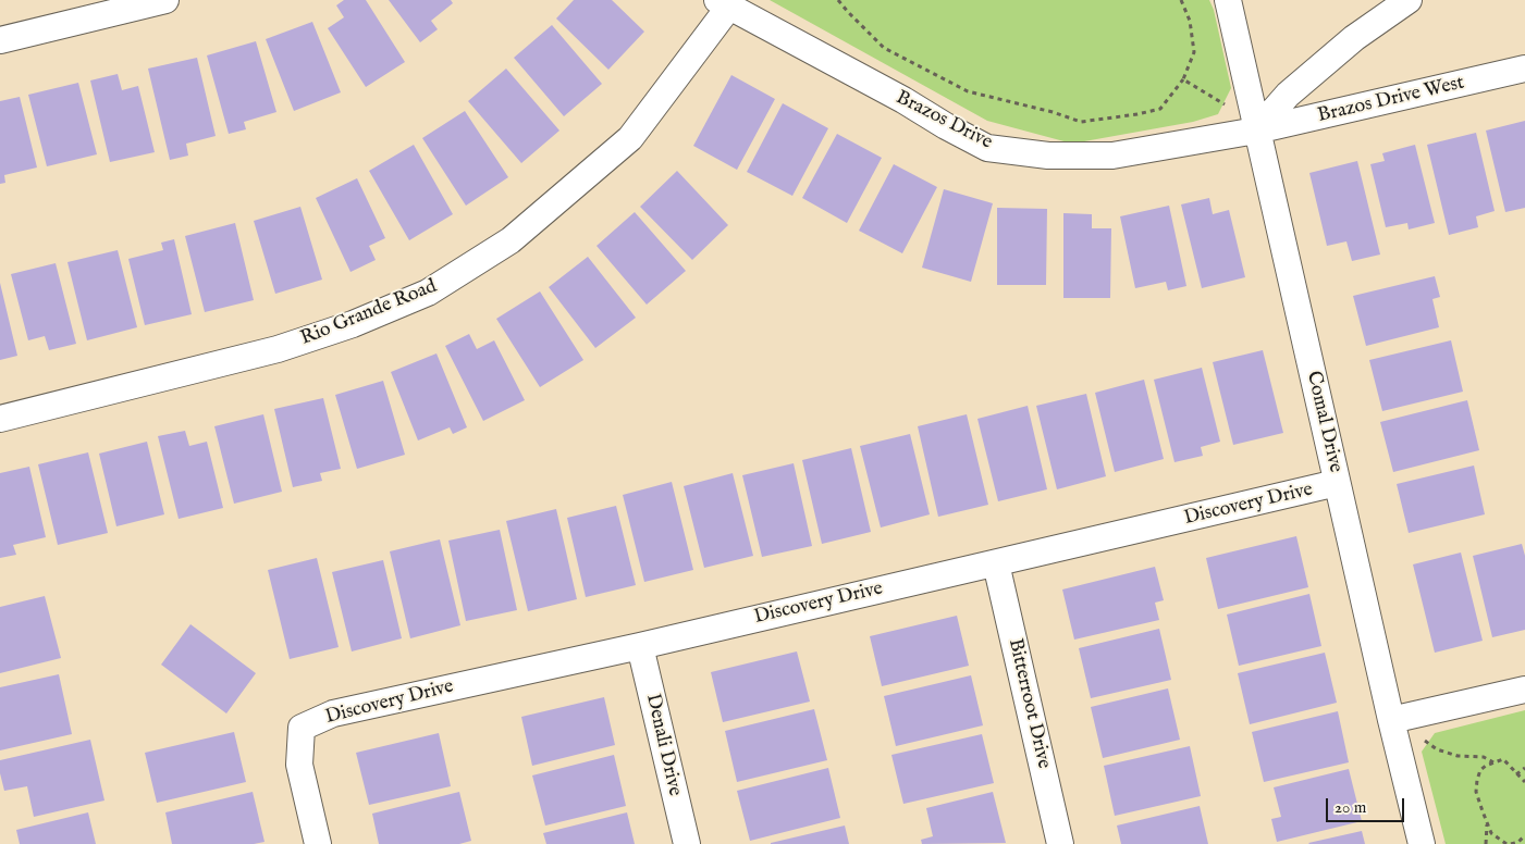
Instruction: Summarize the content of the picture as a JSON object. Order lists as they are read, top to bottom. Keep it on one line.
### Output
{"streets":{"street":["Brazos Drive West","Brazos Drive","Rio Grande Road","Comal Drive","Discovery Drive","Bitterroot Drive","Denali Drive"]},"crossings":[["Brazos Drive West","Brazos Drive"],["Brazos Drive West","Comal Drive"],["Brazos Drive","Rio Grande Road"],["Brazos Drive","Comal Drive"],["Comal Drive","Discovery Drive"],["Discovery Drive","Bitterroot Drive"],["Discovery Drive","Denali Drive"]],"scale_bar":"20 m"}
